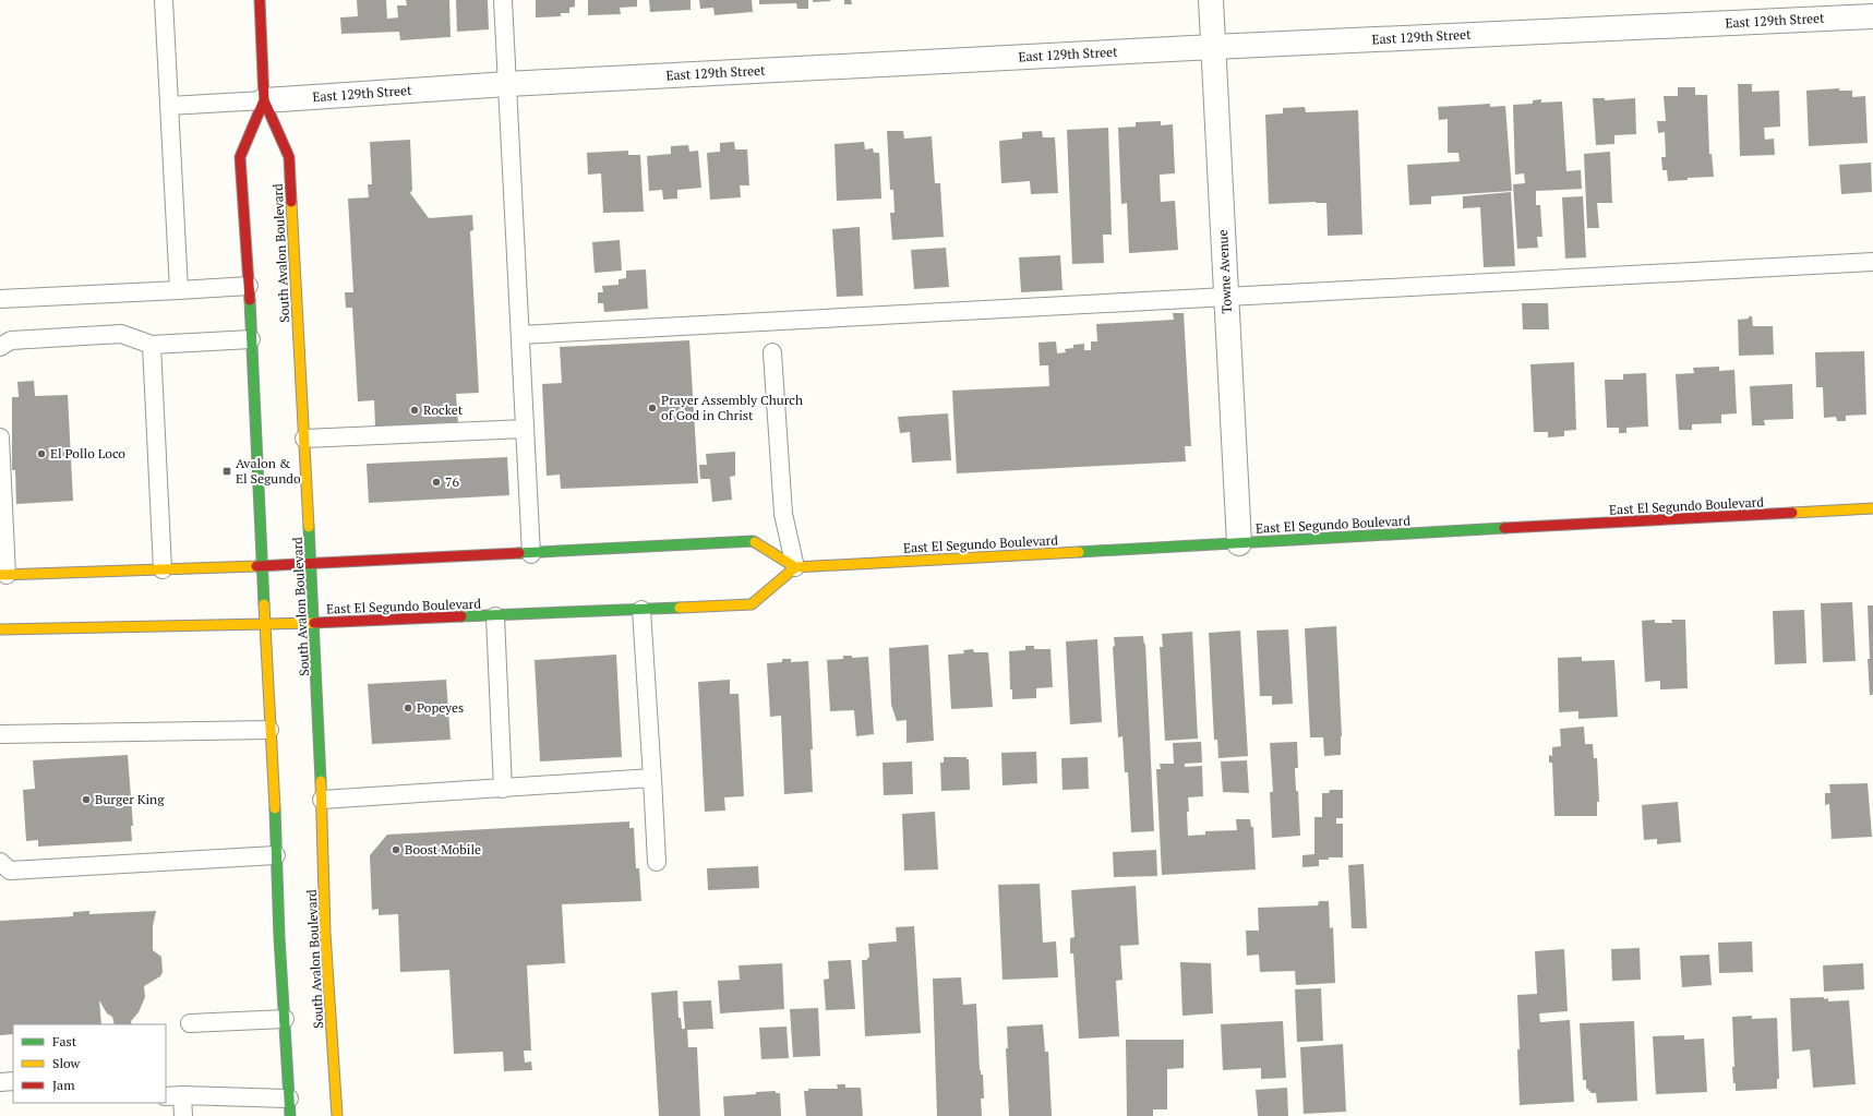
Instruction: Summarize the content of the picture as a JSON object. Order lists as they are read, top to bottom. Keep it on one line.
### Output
{"streets":{"main road":["South Avalon Boulevard","East El Segundo Boulevard"],"street":["East 129th Street","Towne Avenue"]},"crossings":[["East 129th Street","South Avalon Boulevard"],["East 129th Street","Towne Avenue"],["South Avalon Boulevard","East El Segundo Boulevard"],["Towne Avenue","East El Segundo Boulevard"]],"places":{"other":["Prayer Assembly Church of God in Christ","Rocket","El Pollo Loco","76","Popeyes","Burger King","Boost Mobile"],"transit":["Avalon & El Segundo"]},"legend":["Fast","Slow","Jam"]}
